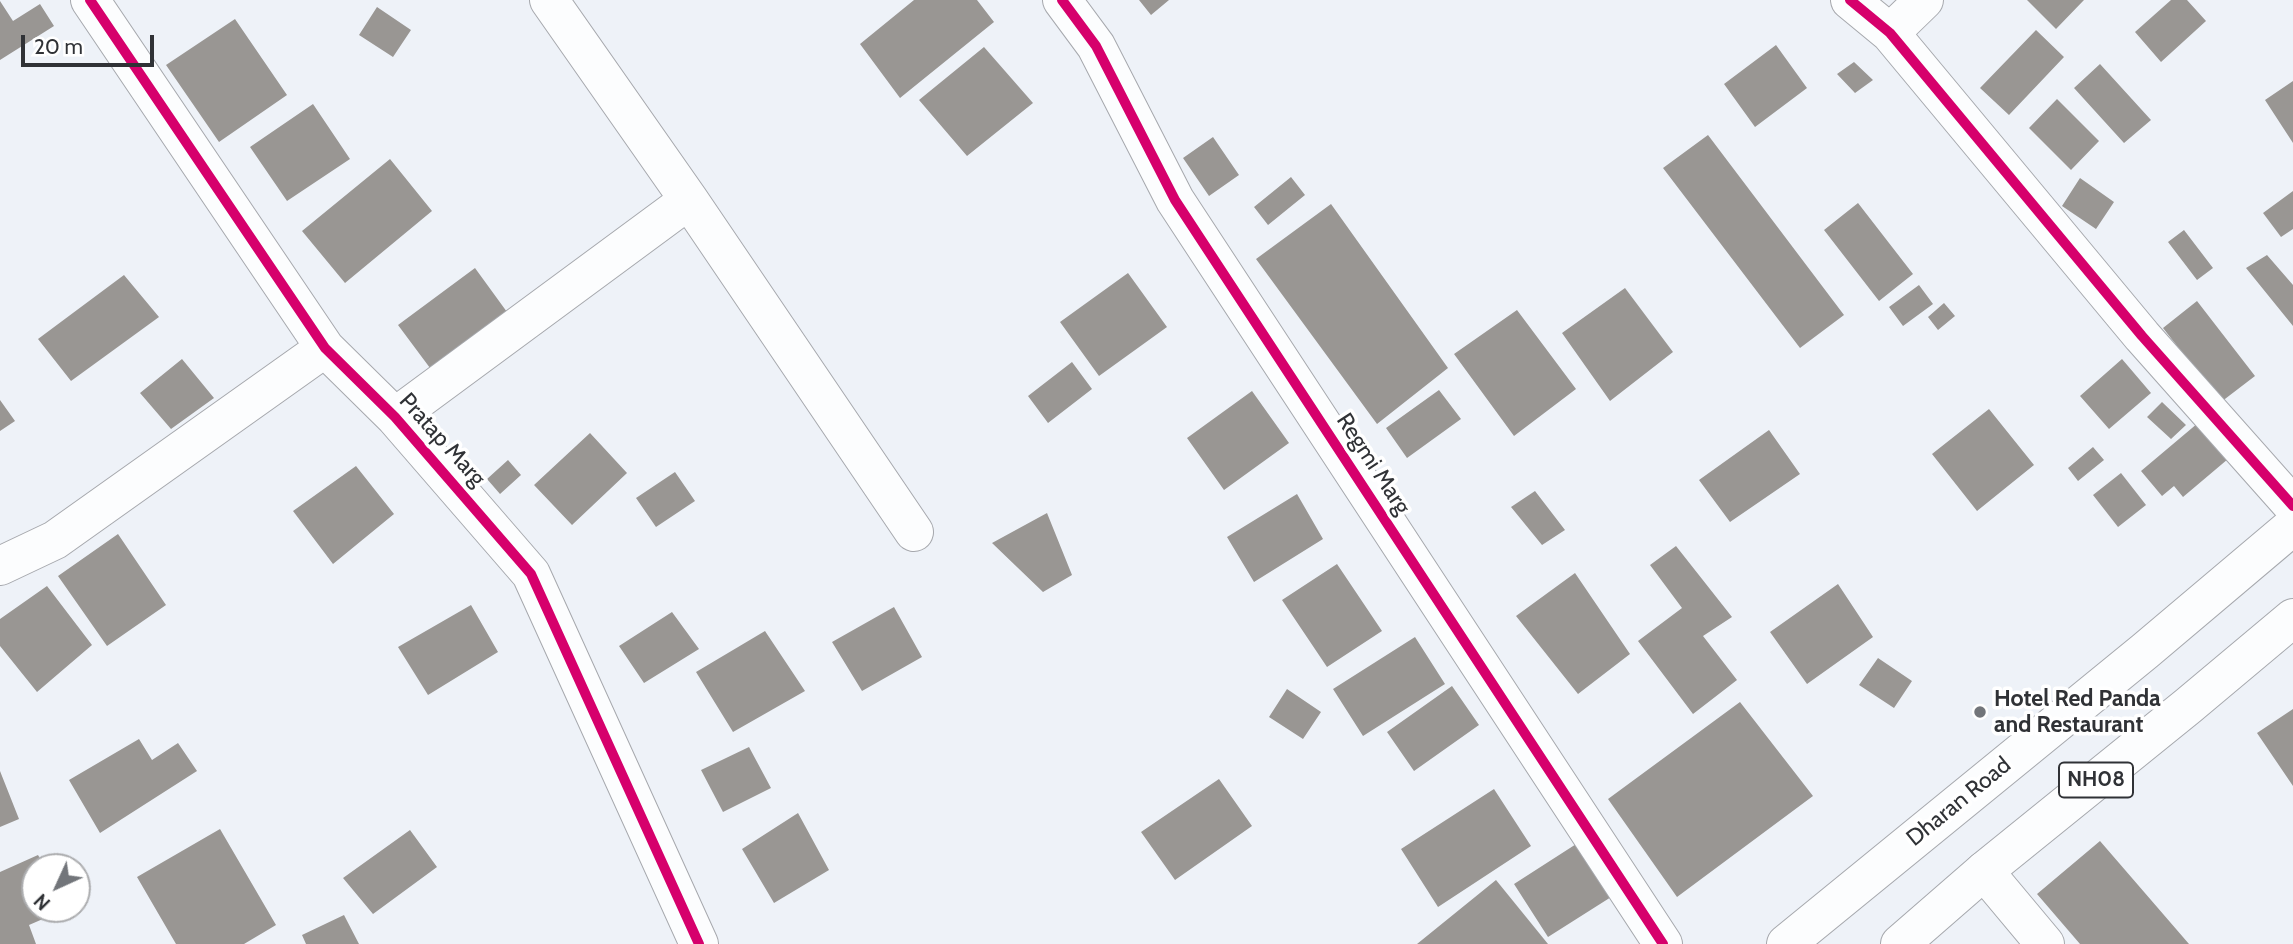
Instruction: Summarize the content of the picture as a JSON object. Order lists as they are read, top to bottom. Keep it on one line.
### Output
{"streets":{"street":["Pratap Marg","Regmi Marg","NH08","Dharan Road"]},"places":["Hotel Red Panda and Restaurant"],"scale_bar":"20 m","north":"bottom left"}
